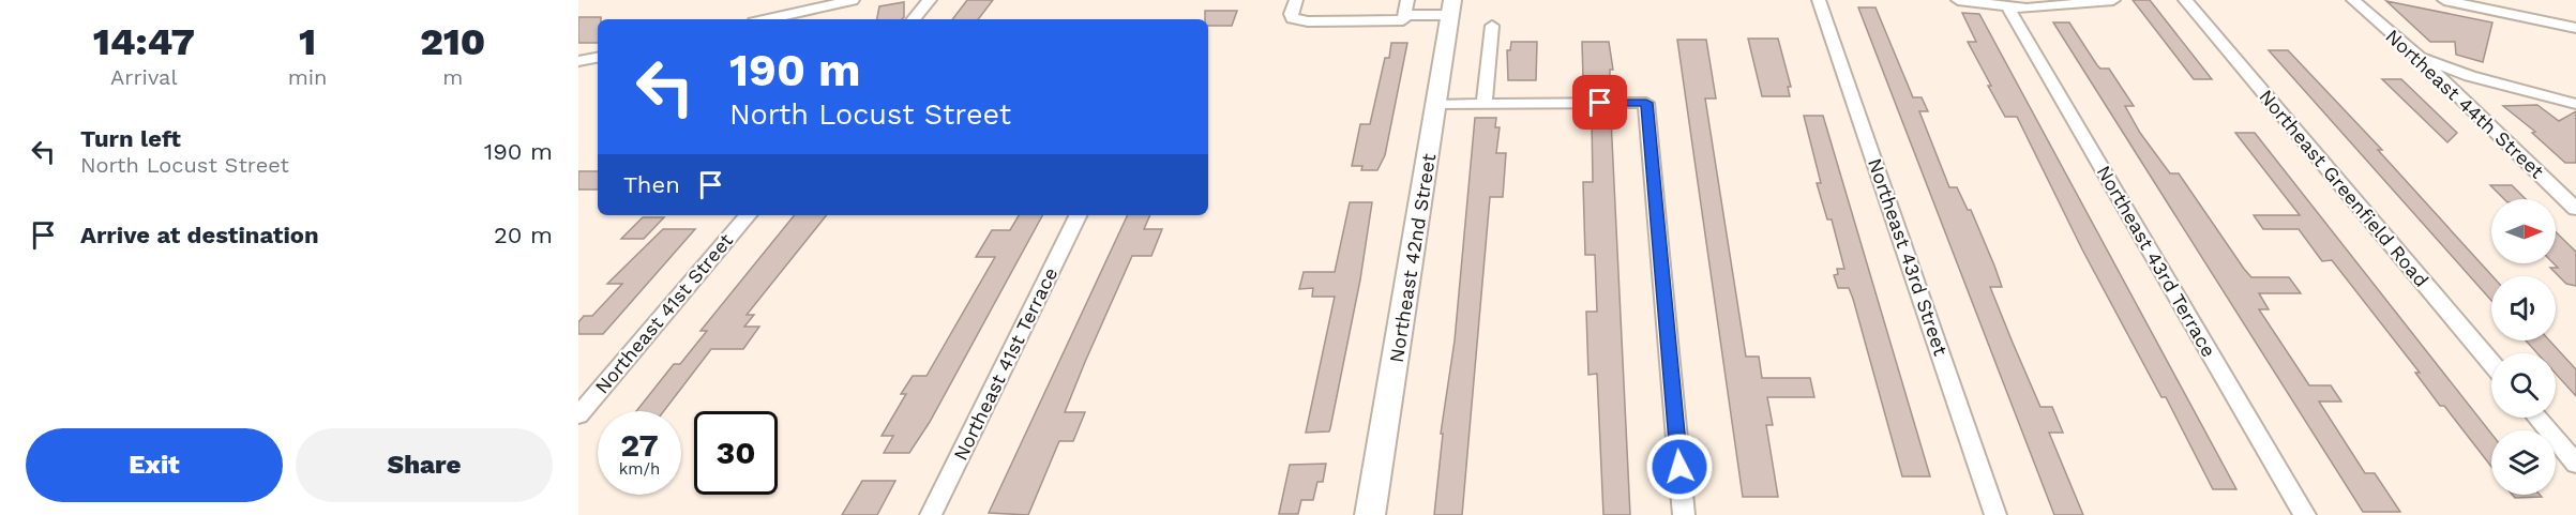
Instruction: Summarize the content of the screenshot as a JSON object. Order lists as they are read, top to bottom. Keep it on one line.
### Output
{"streets":{"main road":["Northeast 42nd Street"],"street":["Northeast 44th Street","Northeast Greenfield Road","Northeast 43rd Street","Northeast 43rd Terrace","Northeast 41st Street","Northeast 41st Terrace"]},"north":"right","page":{"eta":["14:47","Arrival","1","min","210","m"],"turn":["190 m","North Locust Street"],"list":[{"name":"Turn left","note":"North Locust Street","value":"190 m"},{"name":"Arrive at destination","value":"20 m"}],"then":"Then","speed":"27 km/h","limit":"30","buttons":["Exit","Share"]}}
